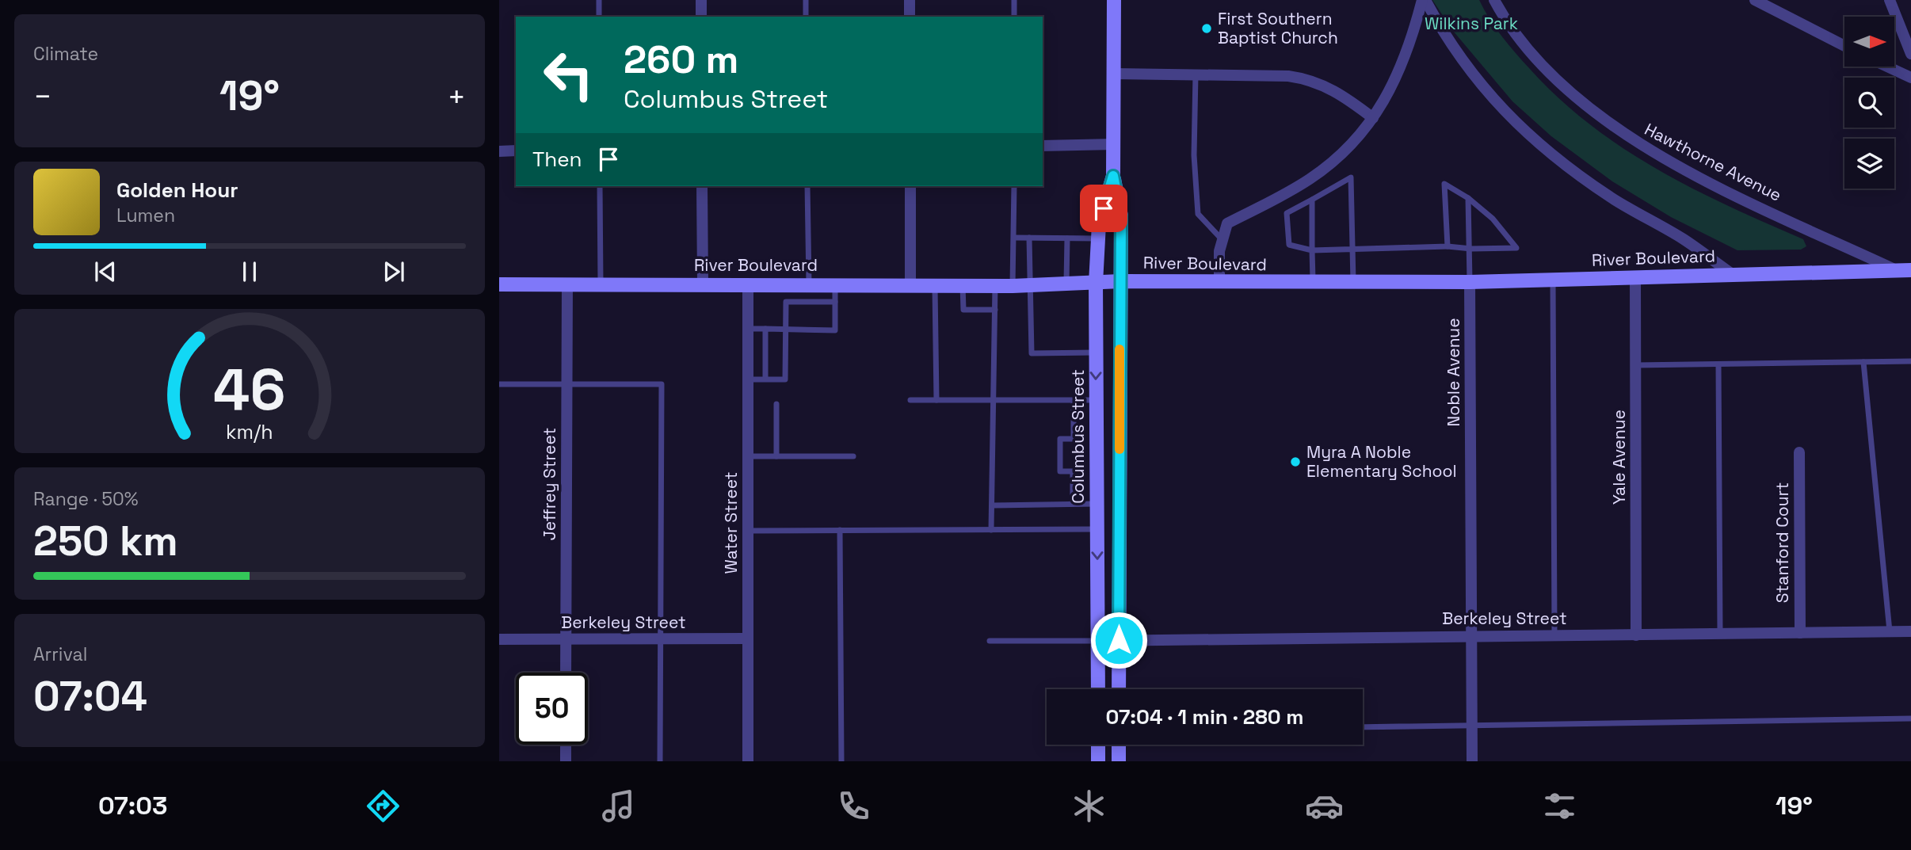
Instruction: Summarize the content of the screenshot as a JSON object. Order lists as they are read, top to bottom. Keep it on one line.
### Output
{"streets":{"main road":["River Boulevard","Columbus Street"],"street":["Hawthorne Avenue","Noble Avenue","Yale Avenue","Jeffrey Street","Water Street","Stanford Court","Berkeley Street"]},"crossings":[["Hawthorne Avenue","River Boulevard"],["River Boulevard","Noble Avenue"],["River Boulevard","Columbus Street"],["River Boulevard","Yale Avenue"],["River Boulevard","Jeffrey Street"],["River Boulevard","Water Street"],["Noble Avenue","Berkeley Street"],["Columbus Street","Berkeley Street"],["Yale Avenue","Berkeley Street"],["Jeffrey Street","Berkeley Street"],["Water Street","Berkeley Street"],["Stanford Court","Berkeley Street"]],"parks":["Wilkins Park"],"places":["First Southern Baptist Church","Myra A Noble Elementary School"],"north":"right","page":{"tile":["Climate",["Range · 50%","250 km"],["Arrival","07:04"]],"turn":["260 m","Columbus Street"],"heat":["−","19°","+"],"then":"Then","song":["Golden Hour","Lumen"],"limit":"50","trip":"07:04 · 1 min · 280 m","tabs":["07:03","19°"],"gauge":["46","km/h"]}}
